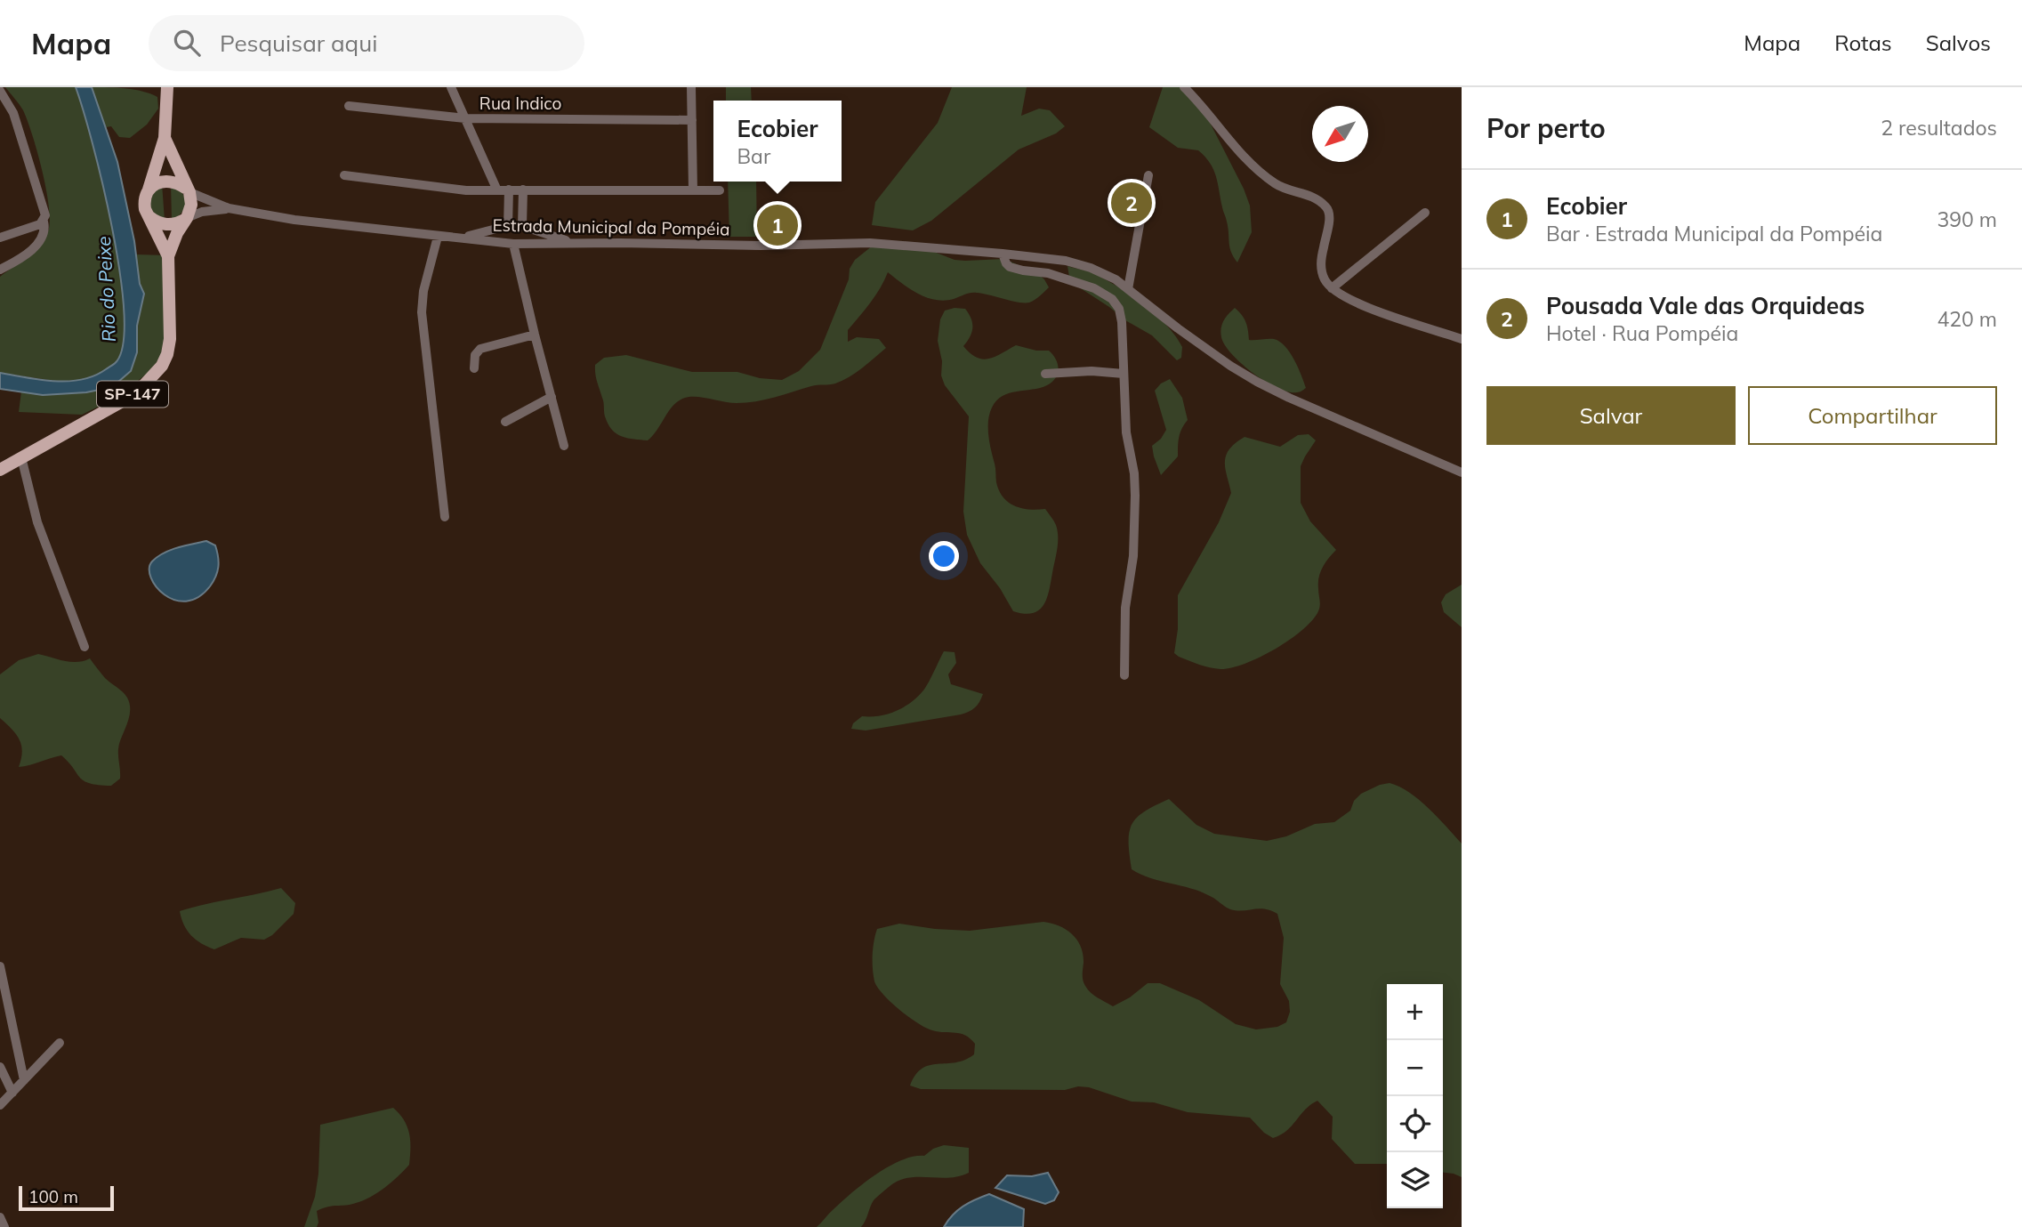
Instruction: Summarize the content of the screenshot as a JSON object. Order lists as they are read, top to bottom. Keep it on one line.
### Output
{"streets":{"main road":["SP-147"],"street":["Rua Indico","Estrada Municipal da Pompéia"]},"crossings":[["Estrada Municipal da Pompéia","SP-147"]],"water":["Rio do Peixe"],"scale_bar":"100 m","north":"bottom left","page":{"header":"Mapa","search":"Pesquisar aqui","nav":["Mapa","Rotas","Salvos"],"heading":["Por perto","2 resultados"],"popup":["Ecobier","Bar"],"list":[{"mark":"1","name":"Ecobier","note":"Bar · Estrada Municipal da Pompéia","value":"390 m"},{"mark":"2","name":"Pousada Vale das Orquideas","note":"Hotel · Rua Pompéia","value":"420 m"}],"pins":["2","1"],"buttons":["Salvar","Compartilhar"],"map_buttons":["+","−"],"scale":"100 m"}}
